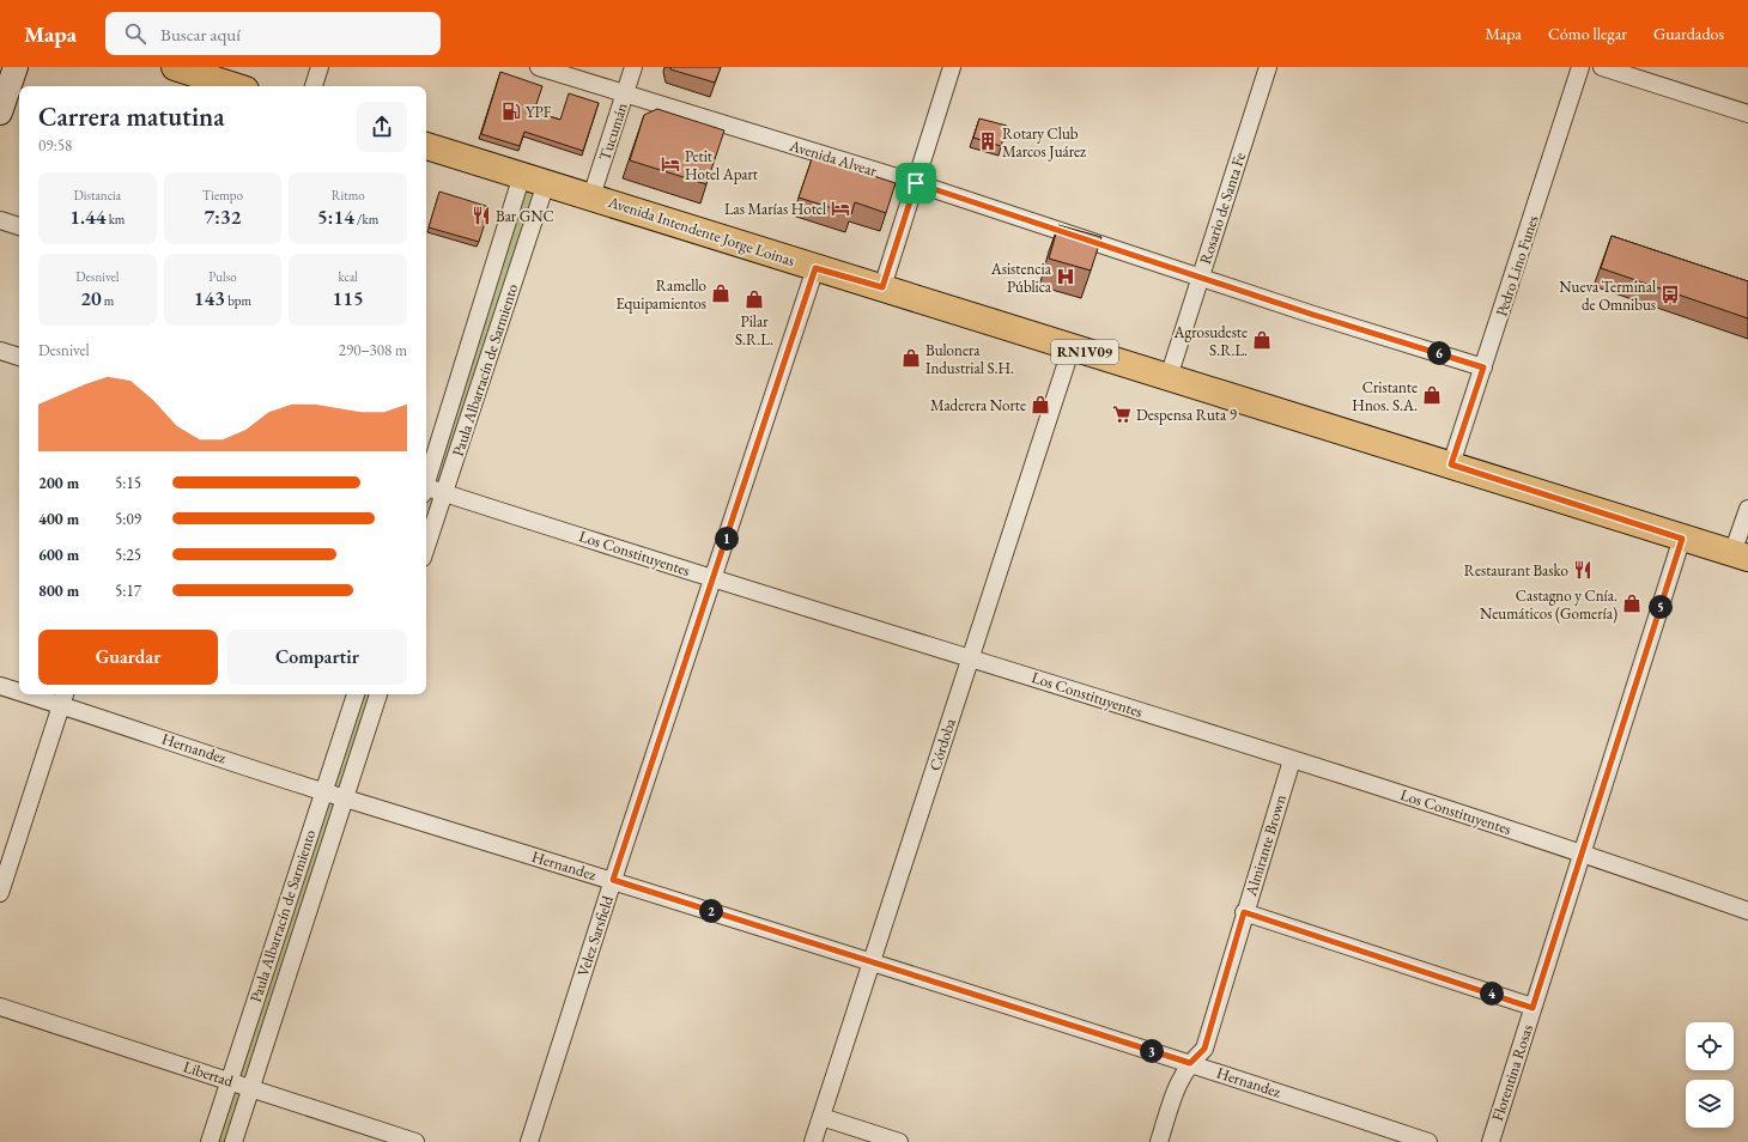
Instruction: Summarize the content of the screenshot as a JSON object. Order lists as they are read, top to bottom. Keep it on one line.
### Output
{"streets":{"main road":["Avenida Intendente Jorge Loinas","RN1V09"],"street":["Tucumán","Avenida Alvear","Rosario de Santa Fe","Pedro Lino Funes","Paula Albarracín de Sarmiento","Los Constituyentes","Córdoba","Hernandez","Almirante Brown","Velez Sarsfield","Florentina Rosas","Libertad"]},"crossings":[["Tucumán","Avenida Alvear"],["Tucumán","Avenida Intendente Jorge Loinas"],["Avenida Alvear","Rosario de Santa Fe"],["Avenida Alvear","Pedro Lino Funes"],["Rosario de Santa Fe","Avenida Intendente Jorge Loinas"],["Avenida Intendente Jorge Loinas","Pedro Lino Funes"],["Avenida Intendente Jorge Loinas","Paula Albarracín de Sarmiento"],["Avenida Intendente Jorge Loinas","Córdoba"],["Avenida Intendente Jorge Loinas","Velez Sarsfield"],["Avenida Intendente Jorge Loinas","Florentina Rosas"],["Paula Albarracín de Sarmiento","Los Constituyentes"],["Paula Albarracín de Sarmiento","Hernandez"],["Paula Albarracín de Sarmiento","Libertad"],["Los Constituyentes","Córdoba"],["Los Constituyentes","Almirante Brown"],["Los Constituyentes","Velez Sarsfield"],["Los Constituyentes","Florentina Rosas"],["Córdoba","Hernandez"],["Hernandez","Almirante Brown"],["Hernandez","Velez Sarsfield"]],"places":{"fuel station":["YPF"],"building":["Rotary Club Marcos Juárez"],"hotel":["Petit Hotel Apart","Las Marías Hotel"],"restaurant":["Bar GNC","Restaurant Basko"],"hospital":["Asistencia Pública"],"shop":["Ramello Equipamientos","Pilar S.R.L.","Agrosudeste S.R.L.","Bulonera Industrial S.H.","Cristante Hnos. S.A.","Maderera Norte","Castagno y Cnía. Neumáticos (Gomería)"],"bus stop":["Nueva Terminal de Omnibus"],"supermarket":["Despensa Ruta 9"]},"page":{"header":"Mapa","search":"Buscar aquí","nav":["Mapa","Cómo llegar","Guardados"],"heading":["Carrera matutina","09:58"],"stats":[["Distancia","1.44 km"],["Tiempo","7:32"],["Ritmo","5:14 /km"],["Desnivel","20 m"],["Pulso","143 bpm"],["kcal","115"]],"chart":["Desnivel","290–308 m"],"pins":["6","1","5","2","4","3"],"list":[{"name":"200 m","note":"5:15"},{"name":"400 m","note":"5:09"},{"name":"600 m","note":"5:25"},{"name":"800 m","note":"5:17"}],"buttons":["Guardar","Compartir"]}}
